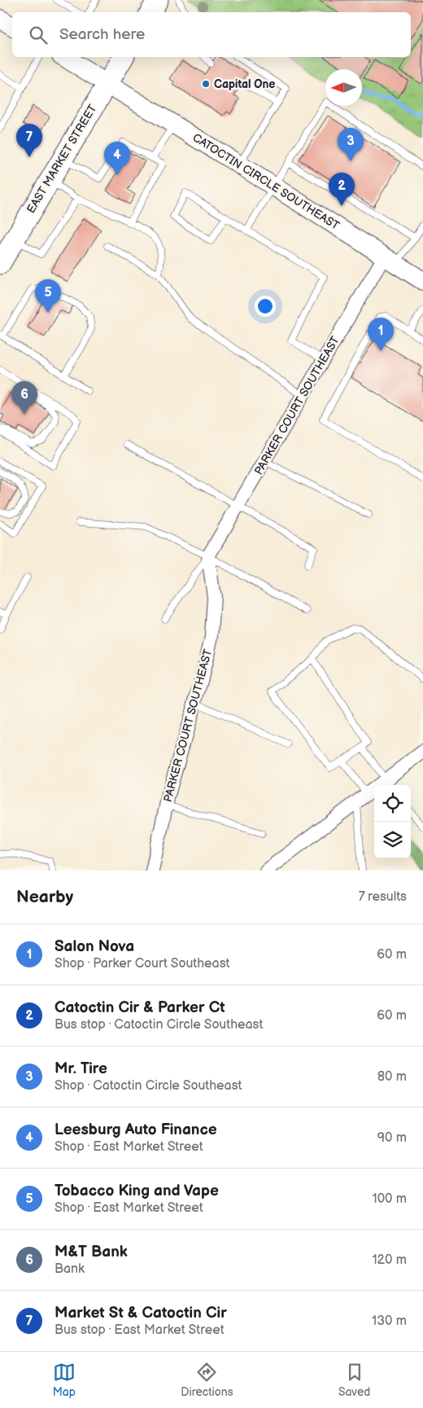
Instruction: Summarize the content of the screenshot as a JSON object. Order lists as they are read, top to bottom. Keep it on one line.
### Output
{"streets":{"main road":["EAST MARKET STREET","CATOCTIN CIRCLE SOUTHEAST"],"street":["PARKER COURT SOUTHEAST"]},"crossings":[["EAST MARKET STREET","CATOCTIN CIRCLE SOUTHEAST"],["CATOCTIN CIRCLE SOUTHEAST","PARKER COURT SOUTHEAST"]],"places":["Capital One"],"north":"left","page":{"search":"Search here","pins":["7","3","4","2","5","1","6"],"heading":["Nearby","7 results"],"list":[{"mark":"1","name":"Salon Nova","note":"Shop · Parker Court Southeast","value":"60 m"},{"mark":"2","name":"Catoctin Cir & Parker Ct","note":"Bus stop · Catoctin Circle Southeast","value":"60 m"},{"mark":"3","name":"Mr. Tire","note":"Shop · Catoctin Circle Southeast","value":"80 m"},{"mark":"4","name":"Leesburg Auto Finance","note":"Shop · East Market Street","value":"90 m"},{"mark":"5","name":"Tobacco King and Vape","note":"Shop · East Market Street","value":"100 m"},{"mark":"6","name":"M&T Bank","note":"Bank","value":"120 m"},{"mark":"7","name":"Market St & Catoctin Cir","note":"Bus stop · East Market Street","value":"130 m"}],"nav":["Map","Directions","Saved"]}}
